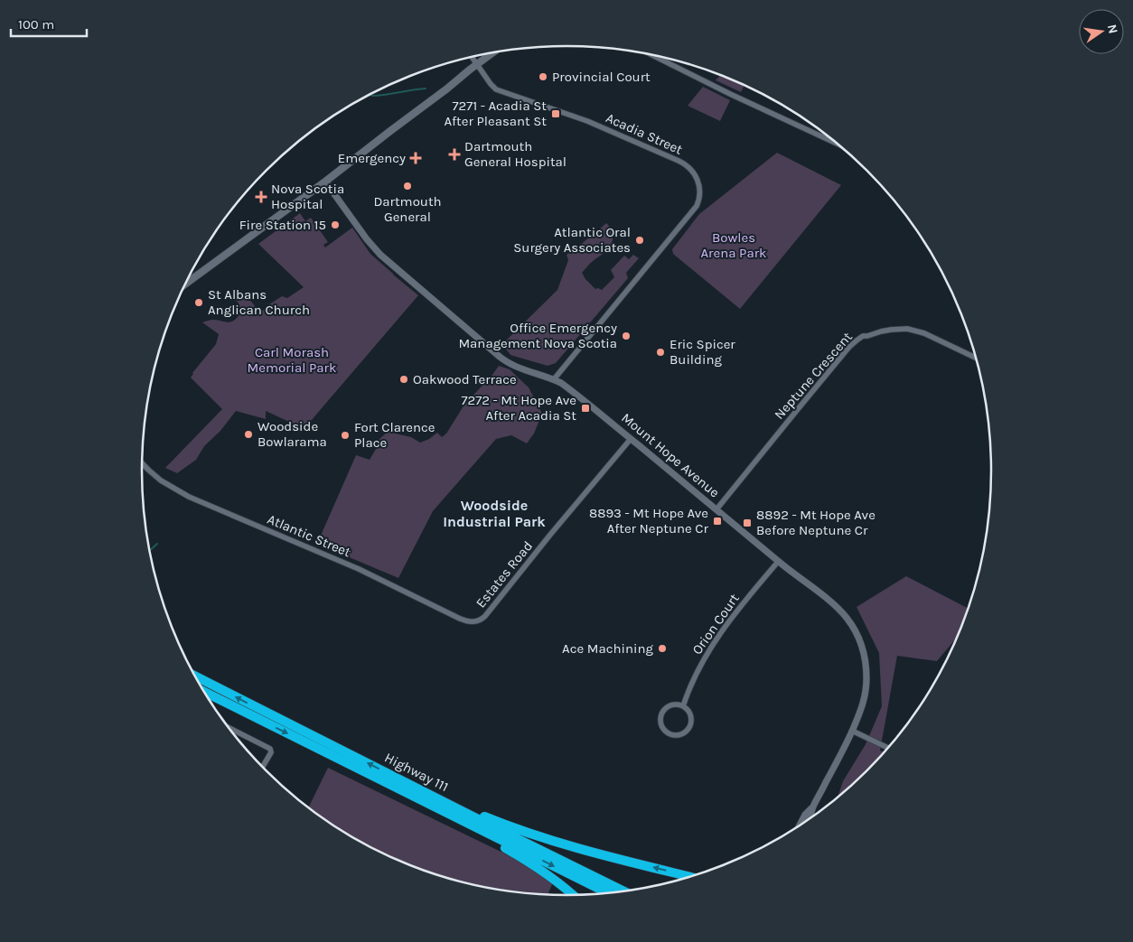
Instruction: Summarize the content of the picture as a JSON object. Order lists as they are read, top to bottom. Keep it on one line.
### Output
{"streets":{"highway":["Highway 111"],"street":["Acadia Street","Neptune Crescent","Mount Hope Avenue","Atlantic Street","Estates Road","Orion Court"]},"crossings":[["Acadia Street","Mount Hope Avenue"],["Neptune Crescent","Mount Hope Avenue"],["Mount Hope Avenue","Estates Road"],["Mount Hope Avenue","Orion Court"],["Atlantic Street","Estates Road"]],"districts":["Woodside Industrial Park"],"parks":["Bowles Arena Park","Carl Morash Memorial Park"],"places":{"other":["Provincial Court","Dartmouth General","Fire Station 15","Atlantic Oral Surgery Associates","St Albans Anglican Church","Office Emergency Management Nova Scotia","Eric Spicer Building","Oakwood Terrace","Woodside Bowlarama","Fort Clarence Place","Ace Machining"],"transit":["7271 - Acadia St After Pleasant St","7272 - Mt Hope Ave After Acadia St","8893 - Mt Hope Ave After Neptune Cr","8892 - Mt Hope Ave Before Neptune Cr"],"health":["Dartmouth General Hospital","Emergency","Nova Scotia Hospital"]},"scale_bar":"100 m","north":"right"}
